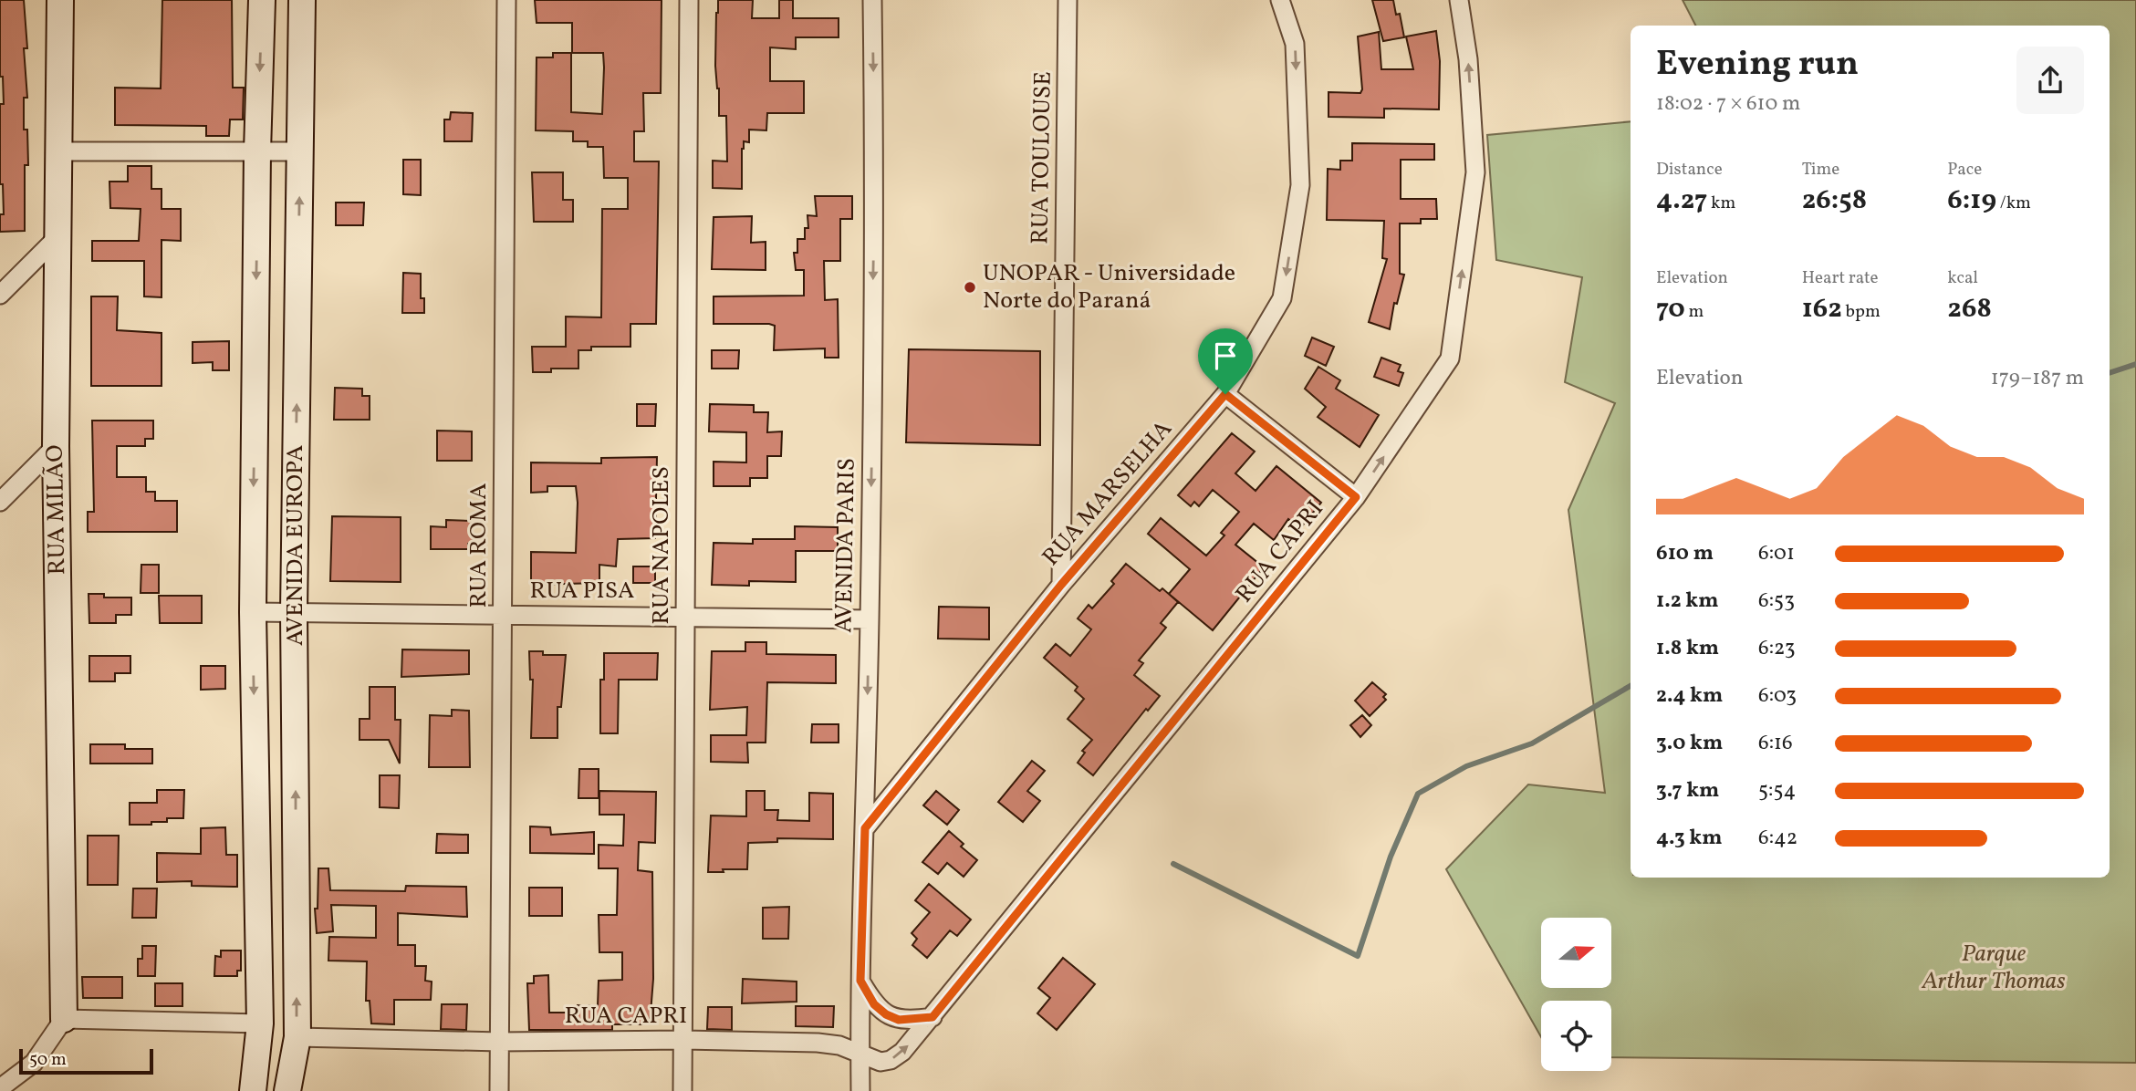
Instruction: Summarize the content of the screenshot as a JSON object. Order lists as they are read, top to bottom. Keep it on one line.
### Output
{"streets":{"main road":["RUA MILÃO","AVENIDA EUROPA"],"street":["RUA TOULOUSE","RUA MARSELHA","RUA ROMA","RUA NAPOLES","AVENIDA PARIS","RUA CAPRI","RUA PISA"]},"crossings":[["RUA TOULOUSE","RUA MARSELHA"],["RUA MARSELHA","AVENIDA PARIS"],["AVENIDA EUROPA","RUA CAPRI"],["AVENIDA EUROPA","RUA PISA"],["RUA ROMA","RUA CAPRI"],["RUA ROMA","RUA PISA"],["RUA NAPOLES","RUA CAPRI"],["RUA NAPOLES","RUA PISA"],["AVENIDA PARIS","RUA CAPRI"],["AVENIDA PARIS","RUA PISA"]],"one_way":["RUA MARSELHA","AVENIDA PARIS"],"parks":["Parque Arthur Thomas"],"places":["UNOPAR - Universidade Norte do Paraná"],"scale_bar":"50 m","north":"right","page":{"heading":["Evening run","18:02 · 7 × 610 m"],"stats":[["Distance","4.27 km"],["Time","26:58"],["Pace","6:19 /km"],["Elevation","70 m"],["Heart rate","162 bpm"],["kcal","268"]],"chart":["Elevation","179–187 m"],"list":[{"name":"610 m","note":"6:01"},{"name":"1.2 km","note":"6:53"},{"name":"1.8 km","note":"6:23"},{"name":"2.4 km","note":"6:03"},{"name":"3.0 km","note":"6:16"},{"name":"3.7 km","note":"5:54"},{"name":"4.3 km","note":"6:42"}],"scale":"50 m"}}
